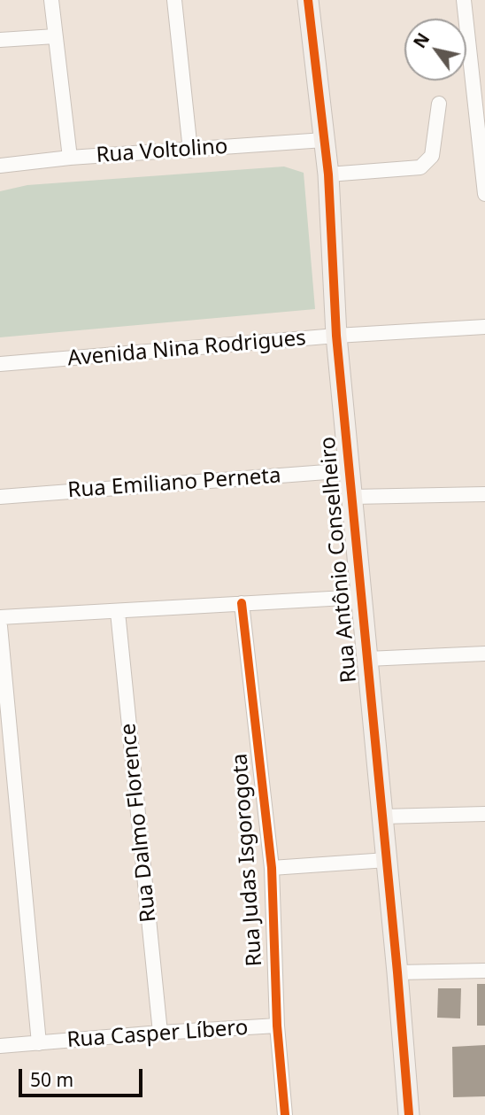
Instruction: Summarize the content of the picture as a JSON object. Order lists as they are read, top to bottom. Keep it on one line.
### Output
{"streets":{"street":["Rua Voltolino","Avenida Nina Rodrigues","Rua Emiliano Perneta","Rua Antônio Conselheiro","Rua Dalmo Florence","Rua Judas Isgorogota","Rua Casper Líbero"]},"crossings":[["Rua Voltolino","Rua Antônio Conselheiro"],["Avenida Nina Rodrigues","Rua Antônio Conselheiro"],["Rua Emiliano Perneta","Rua Antônio Conselheiro"],["Rua Dalmo Florence","Rua Casper Líbero"],["Rua Judas Isgorogota","Rua Casper Líbero"]],"scale_bar":"50 m","north":"top left"}
